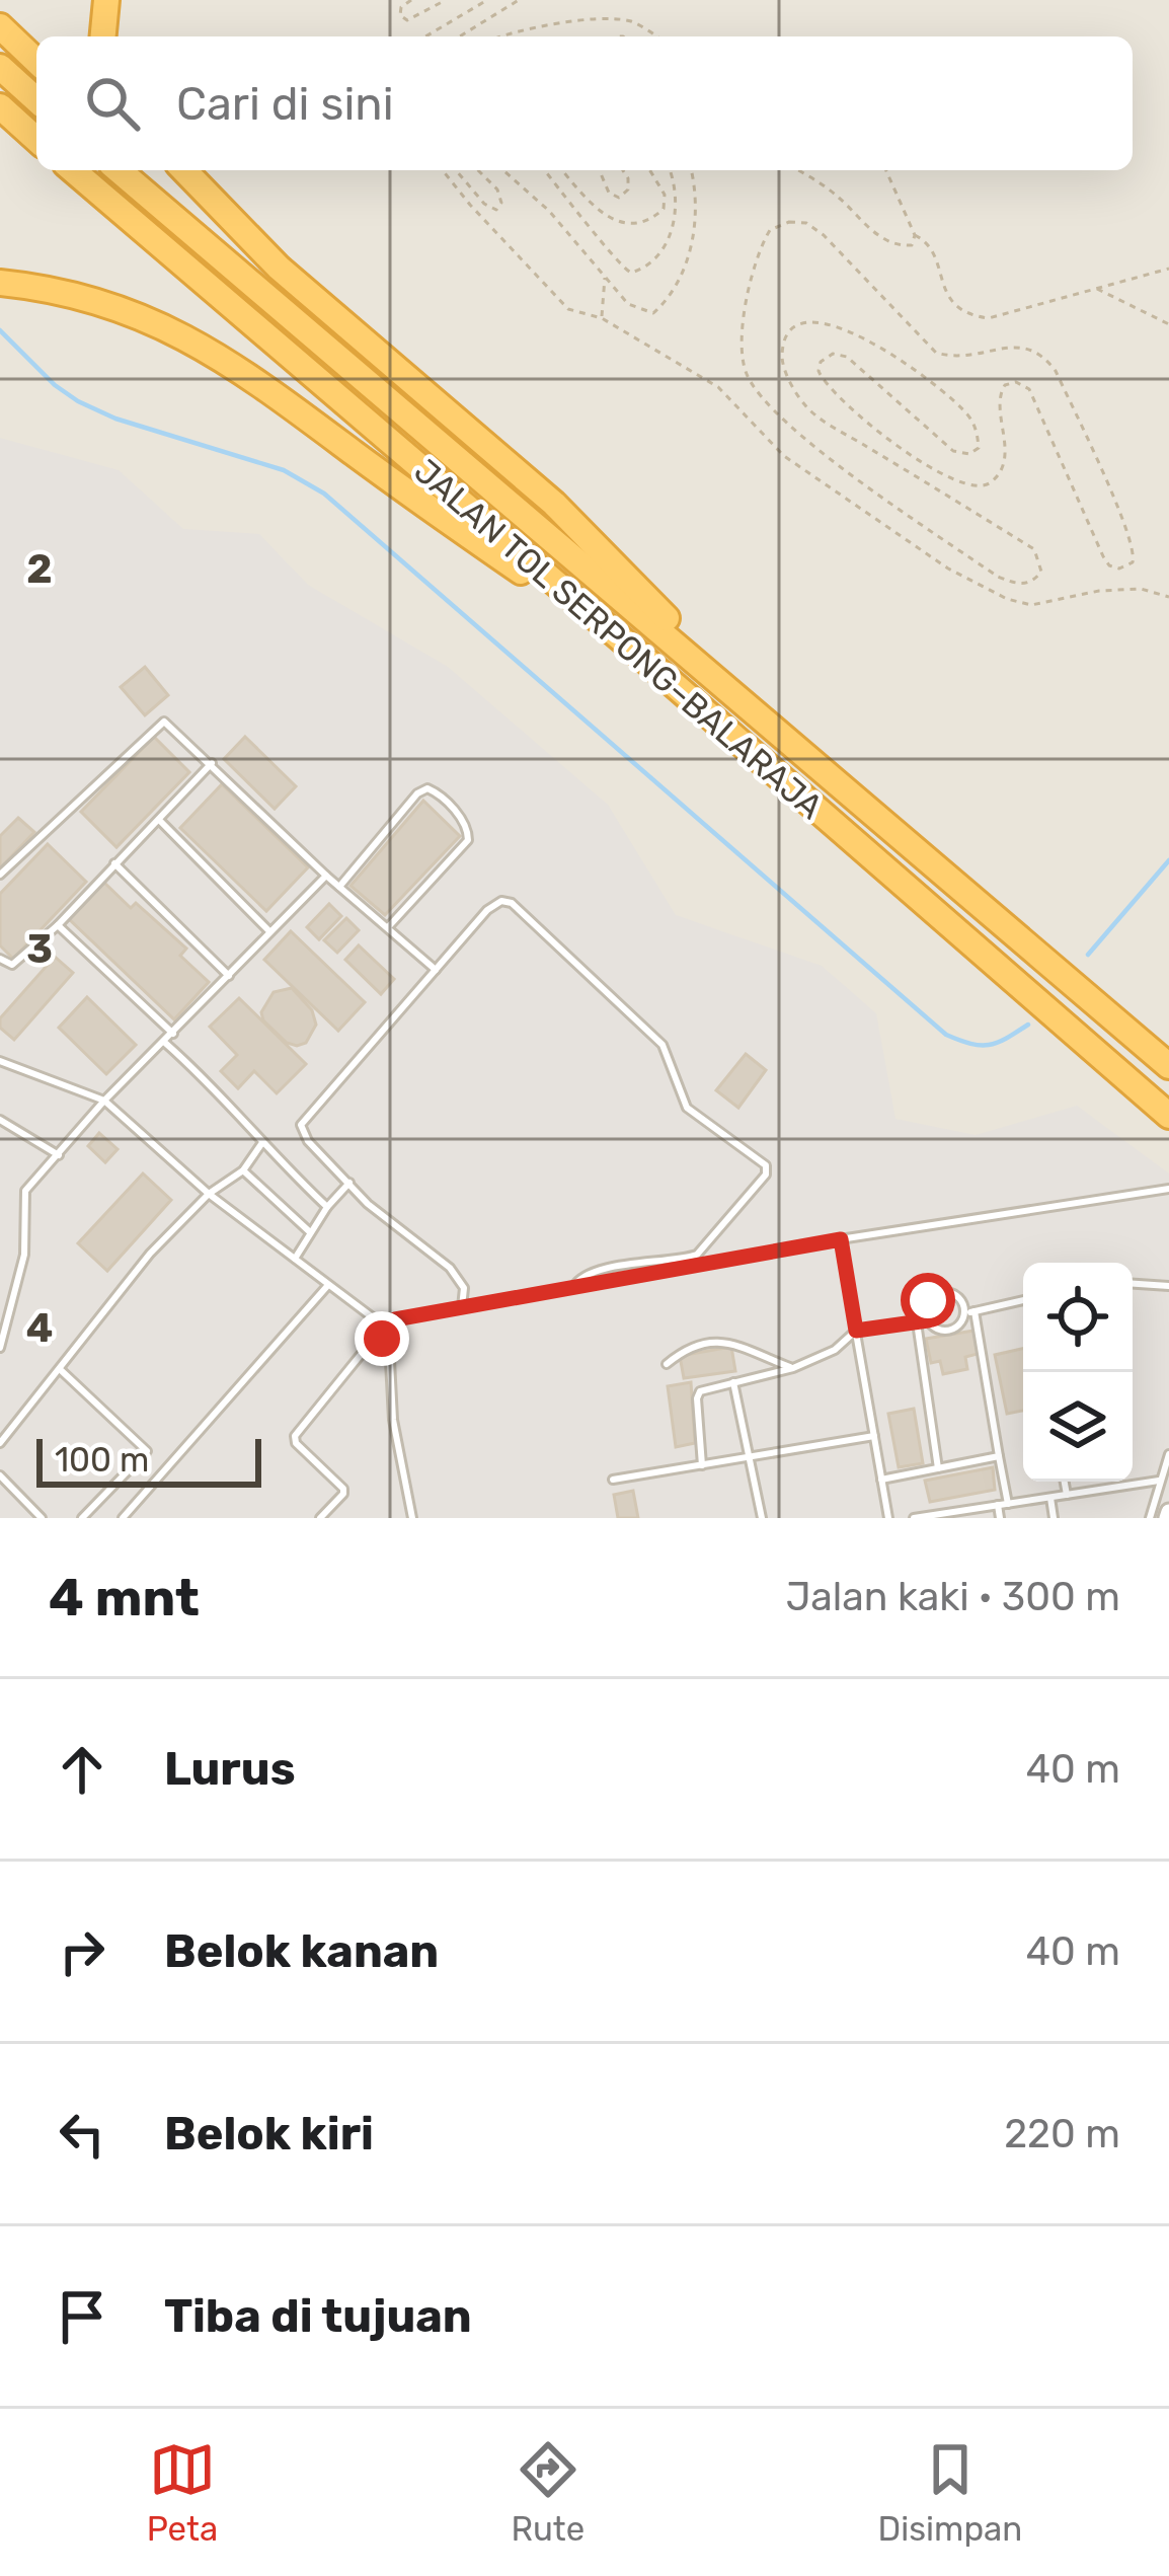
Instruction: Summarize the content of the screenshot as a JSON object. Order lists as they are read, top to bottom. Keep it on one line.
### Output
{"streets":{"highway":["JALAN TOL SERPONG–BALARAJA"]},"scale_bar":"100 m","page":{"search":"Cari di sini","scale":"100 m","heading":["4 mnt","Jalan kaki · 300 m"],"list":[["Lurus","40 m"],["Belok kanan","40 m"],["Belok kiri","220 m"],"Tiba di tujuan"],"nav":["Peta","Rute","Disimpan"]},"grid":{"rows":["2","3","4"]}}
